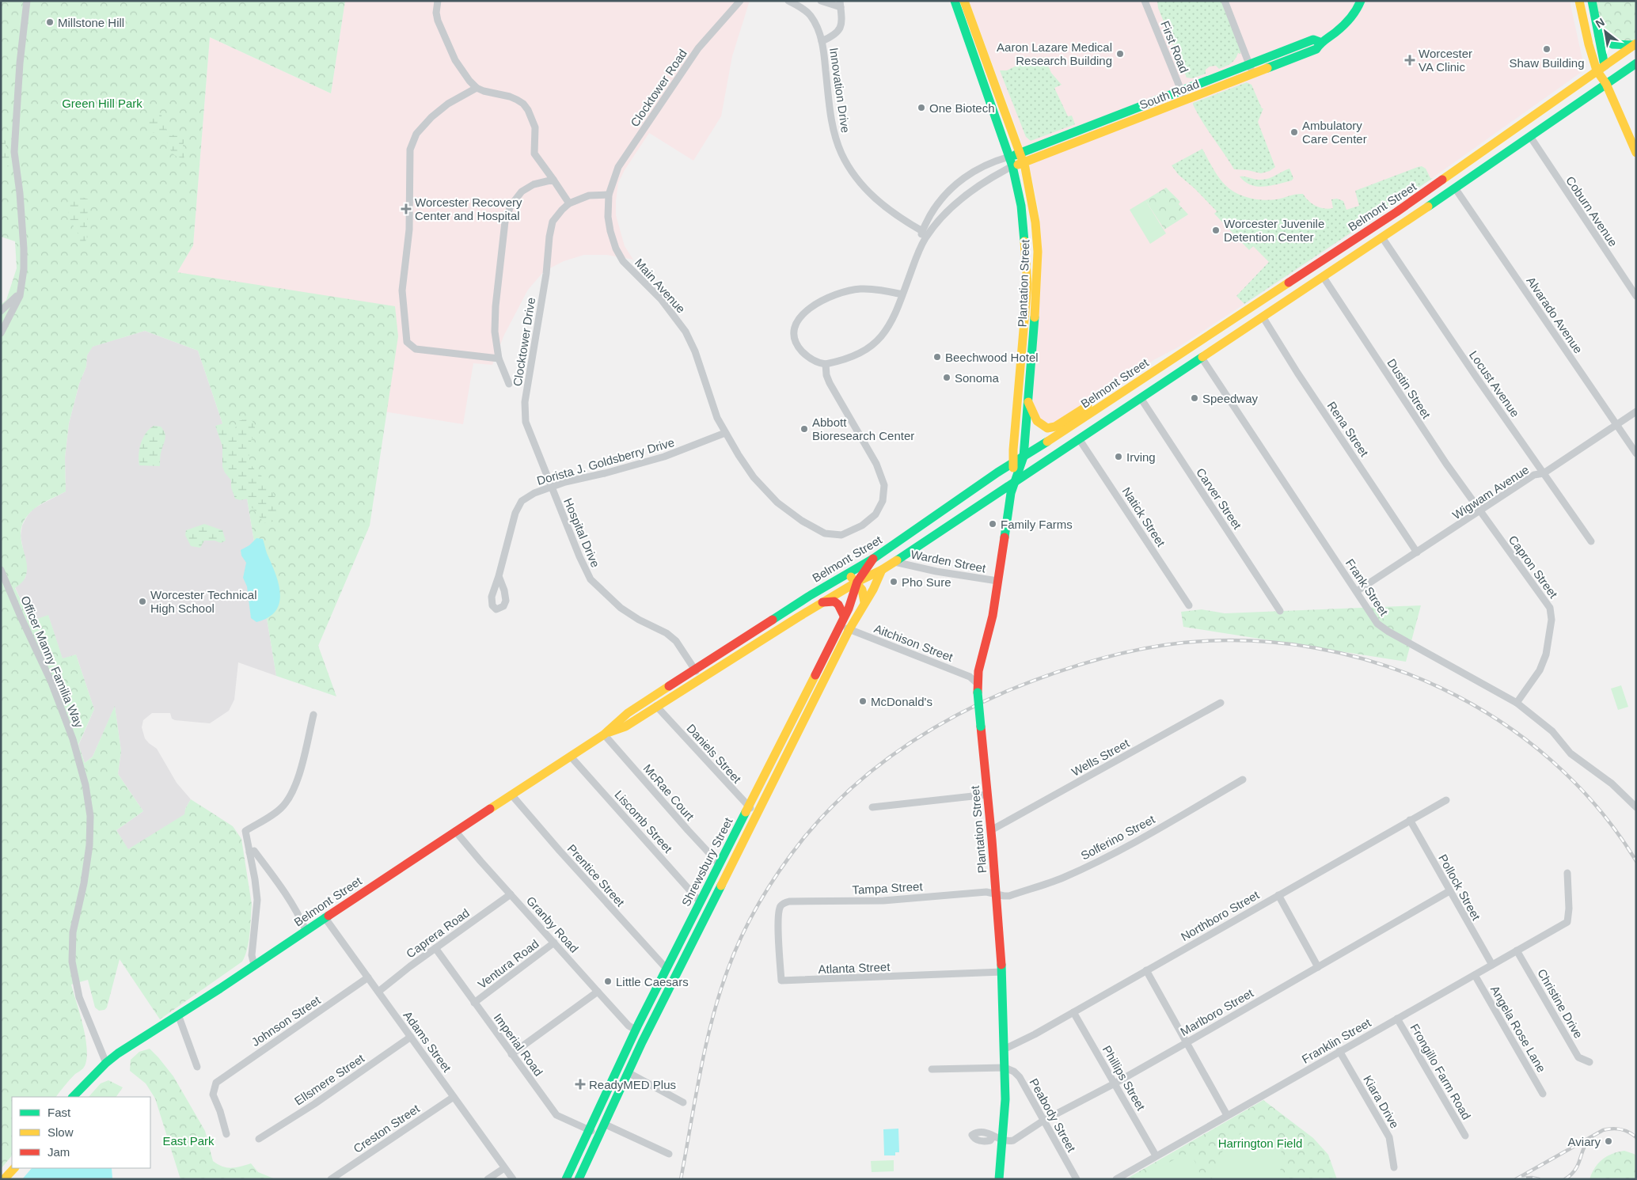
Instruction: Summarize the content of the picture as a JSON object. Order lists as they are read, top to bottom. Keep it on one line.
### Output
{"streets":{"main road":["South Road","Belmont Street","Plantation Street","Shrewsbury Street"],"street":["First Road","Clocktower Road","Innovation Drive","Coburn Avenue","Main Avenue","Alvarado Avenue","Clocktower Drive","Locust Avenue","Dustin Street","Rena Street","Dorista J. Goldsberry Drive","Wigwam Avenue","Carver Street","Natick Street","Hospital Drive","Warden Street","Capron Street","Frank Street","Aitchison Street","Officer Manny Familia Way","Daniels Street","Wells Street","McRae Court","Liscomb Street","Solferino Street","Prentice Street","Pollock Street","Tampa Street","Northboro Street","Granby Road","Caprera Road","Ventura Road","Atlanta Street","Christine Drive","Marlboro Street","Johnson Street","Angela Rose Lane","Franklin Street","Adams Street","Imperial Road","Frongillo Farm Road","Phillips Street","Ellsmere Street","Kiara Drive","Peabody Street","Creston Street"]},"crossings":[["First Road","South Road"],["Clocktower Road","Main Avenue"],["South Road","Plantation Street"],["Belmont Street","Coburn Avenue"],["Belmont Street","Plantation Street"],["Belmont Street","Alvarado Avenue"],["Belmont Street","Locust Avenue"],["Belmont Street","Dustin Street"],["Belmont Street","Rena Street"],["Belmont Street","Carver Street"],["Belmont Street","Natick Street"],["Belmont Street","Hospital Drive"],["Belmont Street","Warden Street"],["Belmont Street","Frank Street"],["Belmont Street","Officer Manny Familia Way"],["Belmont Street","Daniels Street"],["Belmont Street","McRae Court"],["Belmont Street","Liscomb Street"],["Belmont Street","Shrewsbury Street"],["Belmont Street","Prentice Street"],["Belmont Street","Granby Road"],["Belmont Street","Adams Street"],["Plantation Street","Warden Street"],["Plantation Street","Aitchison Street"],["Plantation Street","Wells Street"],["Plantation Street","Solferino Street"],["Plantation Street","Tampa Street"],["Plantation Street","Northboro Street"],["Plantation Street","Atlanta Street"],["Plantation Street","Marlboro Street"],["Plantation Street","Peabody Street"],["Main Avenue","Dorista J. Goldsberry Drive"],["Alvarado Avenue","Wigwam Avenue"],["Clocktower Drive","Dorista J. Goldsberry Drive"],["Clocktower Drive","Hospital Drive"],["Locust Avenue","Wigwam Avenue"],["Dustin Street","Wigwam Avenue"],["Dustin Street","Capron Street"],["Rena Street","Wigwam Avenue"],["Dorista J. Goldsberry Drive","Hospital Drive"],["Wigwam Avenue","Capron Street"],["Wigwam Avenue","Frank Street"],["Capron Street","Frank Street"],["Aitchison Street","Shrewsbury Street"],["Daniels Street","Shrewsbury Street"],["McRae Court","Shrewsbury Street"],["Liscomb Street","Shrewsbury Street"],["Solferino Street","Tampa Street"],["Shrewsbury Street","Prentice Street"],["Shrewsbury Street","Granby Road"],["Shrewsbury Street","Imperial Road"],["Pollock Street","Northboro Street"],["Pollock Street","Marlboro Street"],["Pollock Street","Franklin Street"],["Tampa Street","Atlanta Street"],["Northboro Street","Phillips Street"],["Granby Road","Caprera Road"],["Granby Road","Ventura Road"],["Caprera Road","Adams Street"],["Caprera Road","Imperial Road"],["Ventura Road","Imperial Road"],["Christine Drive","Franklin Street"],["Marlboro Street","Phillips Street"],["Marlboro Street","Peabody Street"],["Johnson Street","Adams Street"],["Angela Rose Lane","Franklin Street"],["Franklin Street","Frongillo Farm Road"],["Franklin Street","Phillips Street"],["Franklin Street","Kiara Drive"],["Adams Street","Ellsmere Street"],["Adams Street","Creston Street"]],"parks":["Green Hill Park","East Park","Harrington Field"],"places":{"other":["Millstone Hill","Shaw Building","Aaron Lazare Medical Research Building","One Biotech","Ambulatory Care Center","Worcester Juvenile Detention Center","Beechwood Hotel","Sonoma","Speedway","Abbott Bioresearch Center","Irving","Family Farms","Pho Sure","Worcester Technical High School","McDonald's","Little Caesars","Aviary"],"health":["Worcester VA Clinic","Worcester Recovery Center and Hospital","ReadyMED Plus"]},"legend":["Fast","Slow","Jam"],"north":"top left"}
